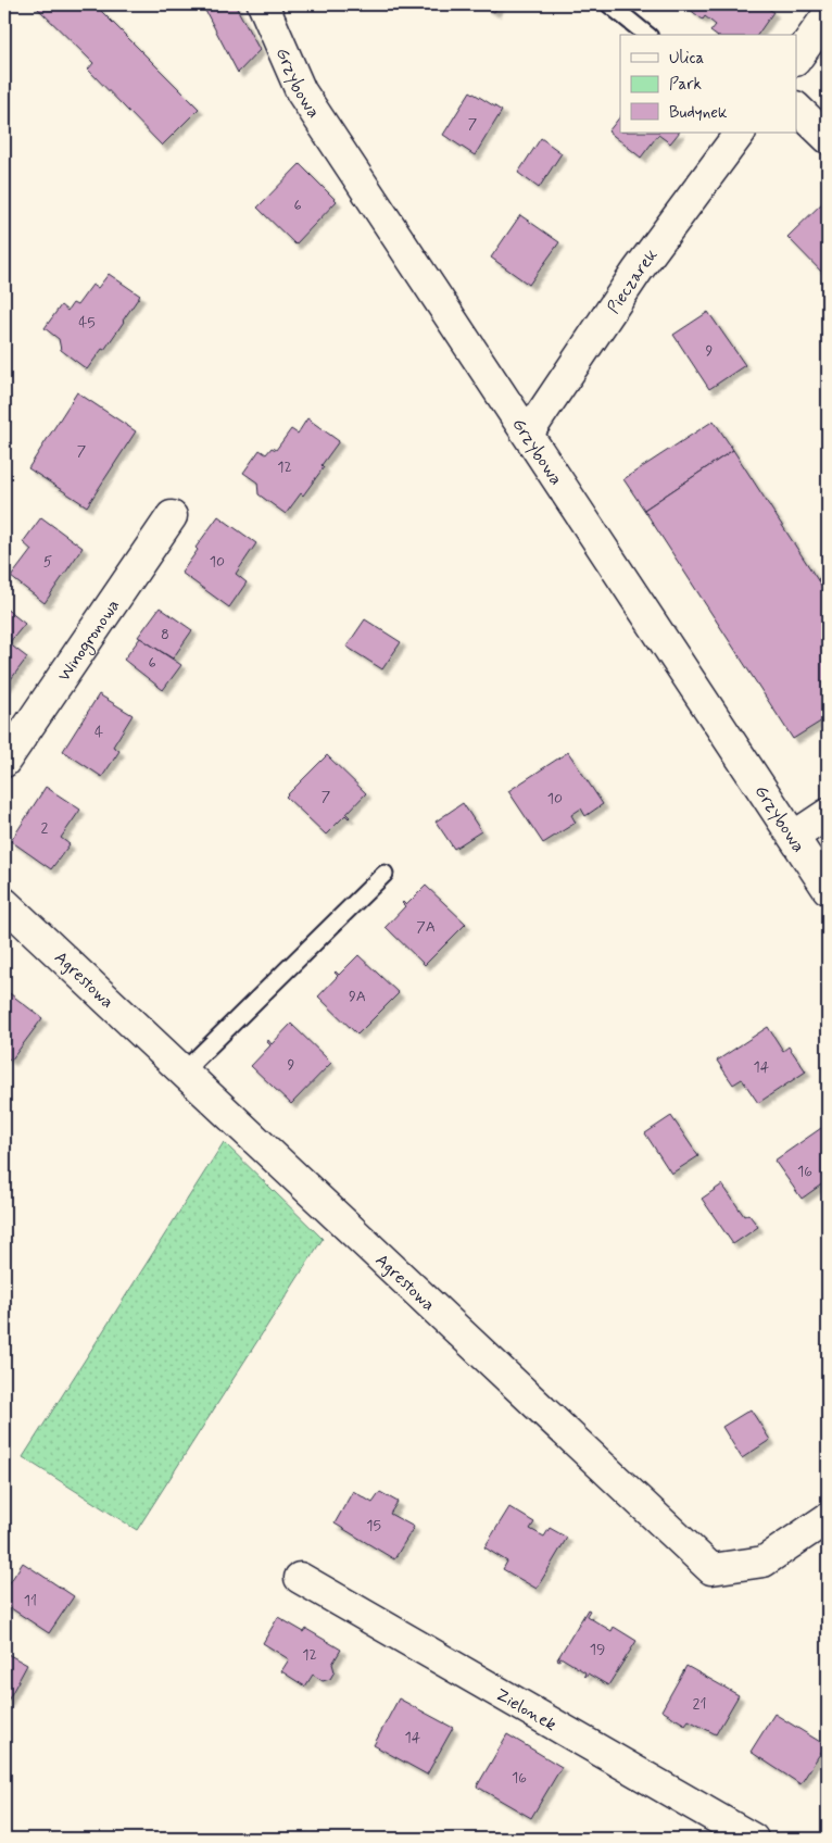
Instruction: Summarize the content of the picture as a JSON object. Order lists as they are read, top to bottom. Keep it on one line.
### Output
{"streets":{"street":["Grzybowa","Pieczarek","Winogronowa","Agrestowa","Zielonek"]},"crossings":[["Grzybowa","Pieczarek"]],"house_numbers":["7","6","45","9","7","12","5","10","8","6","4","7","10","2","7A","9A","9","14","16","15","11","19","12","21","14","16"],"legend":["Ulica","Park","Budynek"]}
